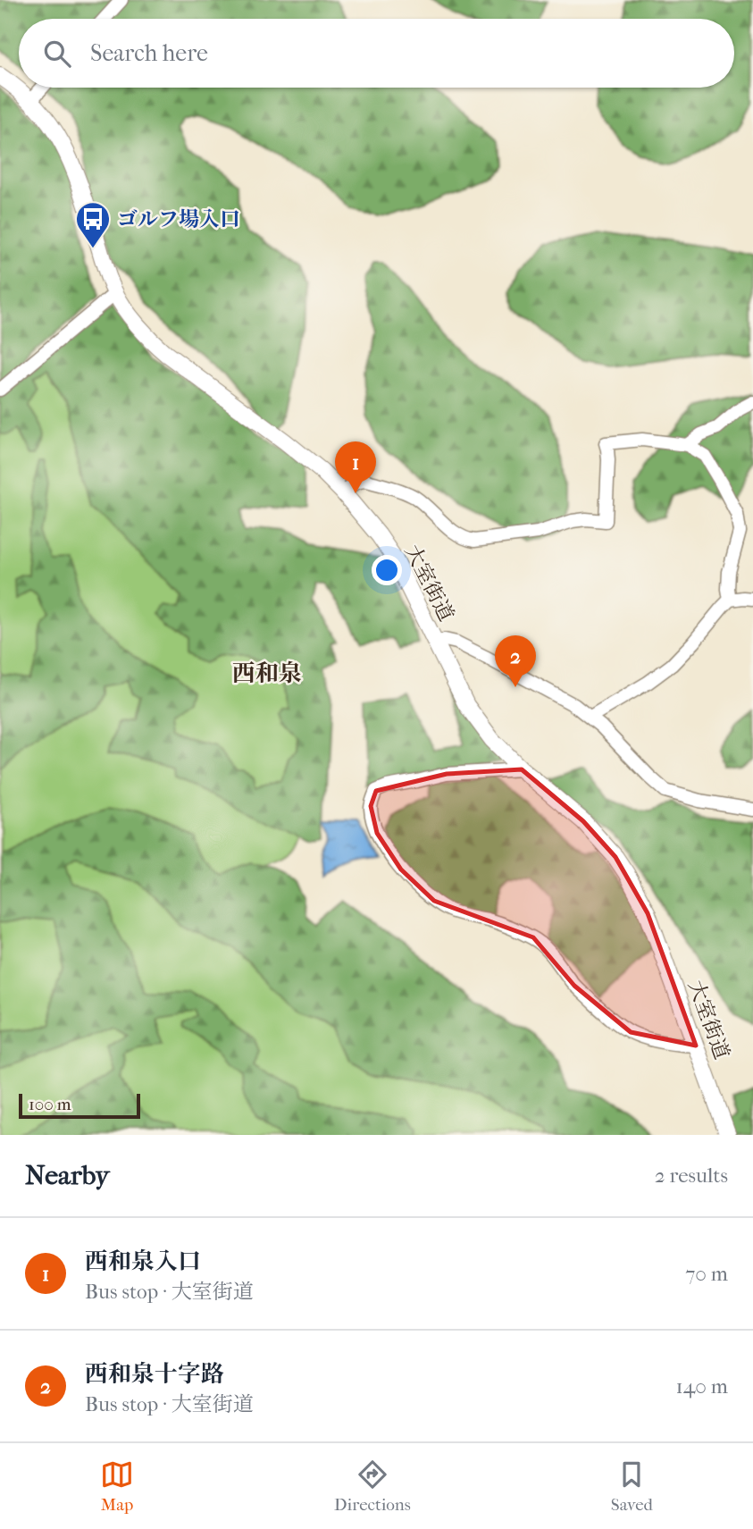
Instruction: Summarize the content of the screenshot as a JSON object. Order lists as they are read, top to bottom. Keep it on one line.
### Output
{"streets":{"main road":["大室街道"]},"districts":["西和泉"],"places":{"bus stop":["ゴルフ場入口"]},"scale_bar":"100 m","page":{"search":"Search here","pins":["1","2"],"scale":"100 m","heading":["Nearby","2 results"],"list":[{"mark":"1","name":"西和泉入口","note":"Bus stop · 大室街道","value":"70 m"},{"mark":"2","name":"西和泉十字路","note":"Bus stop · 大室街道","value":"140 m"}],"nav":["Map","Directions","Saved"]}}
